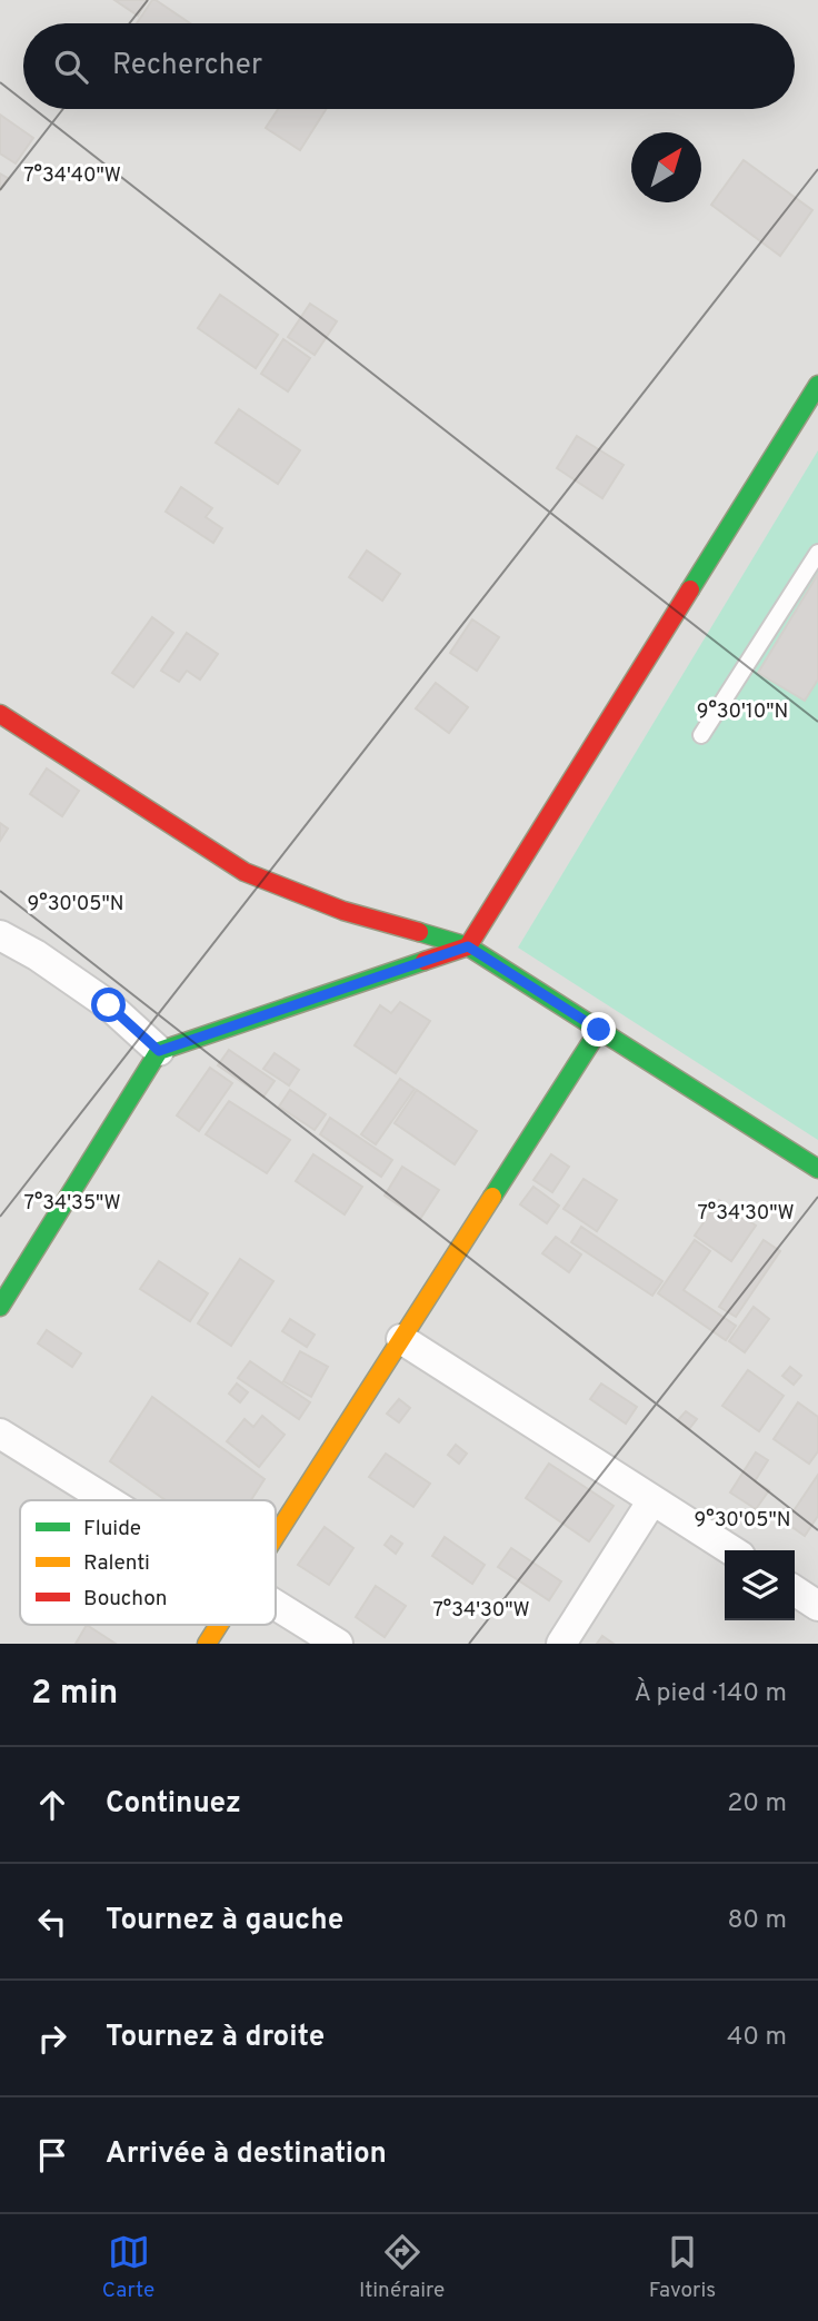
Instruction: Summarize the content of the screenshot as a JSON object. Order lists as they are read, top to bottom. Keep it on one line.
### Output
{"legend":["Fluide","Ralenti","Bouchon"],"north":"top right","page":{"search":"Rechercher","heading":["2 min","À pied · 140 m"],"list":[["Continuez","20 m"],["Tournez à gauche","80 m"],["Tournez à droite","40 m"],"Arrivée à destination"],"nav":["Carte","Itinéraire","Favoris"]},"coordinates":["7°34'40\"W","9°30'10\"N","9°30'05\"N","7°34'35\"W","7°34'30\"W"]}
